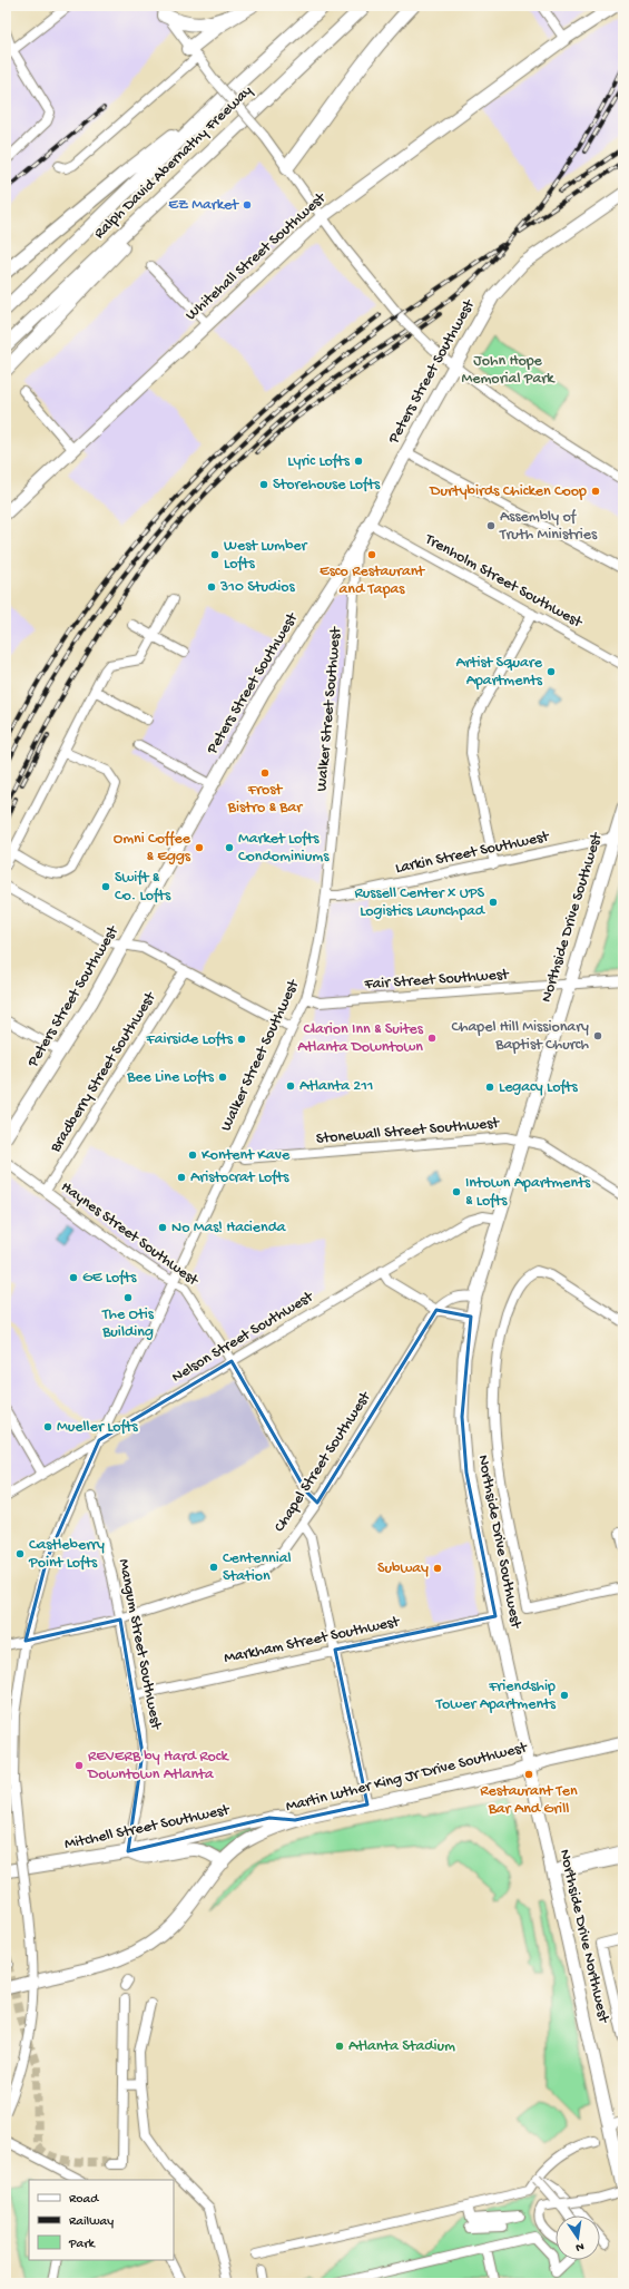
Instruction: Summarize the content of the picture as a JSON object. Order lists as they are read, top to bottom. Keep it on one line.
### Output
{"streets":{"highway":["Ralph David Abernathy Freeway"],"main road":["Whitehall Street Southwest","Peters Street Southwest","Northside Drive Southwest","Martin Luther King Jr Drive Southwest","Mitchell Street Southwest","Northside Drive Northwest"],"street":["Trenholm Street Southwest","Walker Street Southwest","Larkin Street Southwest","Fair Street Southwest","Bradberry Street Southwest","Stonewall Street Southwest","Haynes Street Southwest","Nelson Street Southwest","Chapel Street Southwest","Markham Street Southwest","Mangum Street Southwest"]},"crossings":[["Peters Street Southwest","Trenholm Street Southwest"],["Peters Street Southwest","Walker Street Southwest"],["Walker Street Southwest","Larkin Street Southwest"],["Walker Street Southwest","Fair Street Southwest"],["Walker Street Southwest","Stonewall Street Southwest"],["Walker Street Southwest","Haynes Street Southwest"],["Walker Street Southwest","Nelson Street Southwest"],["Walker Street Southwest","Chapel Street Southwest"],["Walker Street Southwest","Martin Luther King Jr Drive Southwest"],["Larkin Street Southwest","Northside Drive Southwest"],["Northside Drive Southwest","Fair Street Southwest"],["Northside Drive Southwest","Stonewall Street Southwest"],["Northside Drive Southwest","Nelson Street Southwest"],["Northside Drive Southwest","Chapel Street Southwest"],["Northside Drive Southwest","Markham Street Southwest"],["Northside Drive Southwest","Martin Luther King Jr Drive Southwest"],["Northside Drive Southwest","Northside Drive Northwest"],["Bradberry Street Southwest","Haynes Street Southwest"],["Haynes Street Southwest","Nelson Street Southwest"],["Haynes Street Southwest","Chapel Street Southwest"],["Chapel Street Southwest","Mangum Street Southwest"],["Markham Street Southwest","Mangum Street Southwest"],["Mangum Street Southwest","Mitchell Street Southwest"],["Martin Luther King Jr Drive Southwest","Mitchell Street Southwest"],["Martin Luther King Jr Drive Southwest","Northside Drive Northwest"]],"parks":["John Hope Memorial Park"],"places":["EZ Market","Lyric Lofts","Storehouse Lofts","Durtybirds Chicken Coop","Assembly of Truth Ministries","West Lumber Lofts","Esco Restaurant and Tapas","310 Studios","Artist Square Apartments","Frost Bistro & Bar","Omni Coffee & Eggs","Market Lofts Condominiums","Swift & Co. Lofts","Russell Center x UPS Logistics Launchpad","Chapel Hill Missionary Baptist Church","Clarion Inn & Suites Atlanta Downtown","Fairside Lofts","Bee Line Lofts","Atlanta 211","Legacy Lofts","Kontent Kave","Aristocrat Lofts","Intown Apartments & Lofts","No Mas! Hacienda","GE Lofts","The Otis Building","Mueller Lofts","Castleberry Point Lofts","Centennial Station","Subway","Friendship Tower Apartments","REVERB by Hard Rock Downtown Atlanta","Restaurant Ten Bar And Grill","Atlanta Stadium"],"legend":["Road","Railway","Park"],"north":"bottom"}
